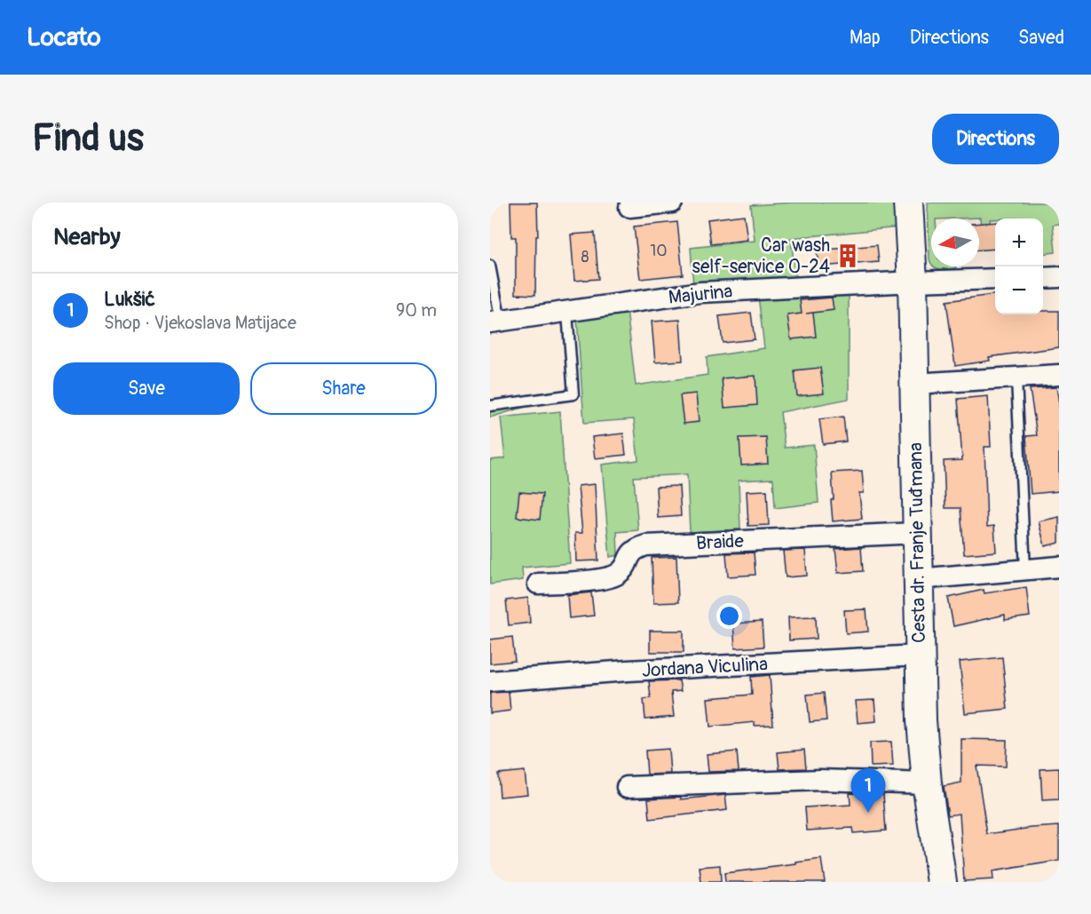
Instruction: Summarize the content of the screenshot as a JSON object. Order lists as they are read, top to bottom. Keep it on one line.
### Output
{"streets":{"main road":["Cesta dr. Franje Tuđmana"],"street":["Majurina","Braide","Jordana Viculina"]},"crossings":[["Majurina","Cesta dr. Franje Tuđmana"],["Braide","Cesta dr. Franje Tuđmana"],["Cesta dr. Franje Tuđmana","Jordana Viculina"]],"places":{"building":["Car wash self-service 0-24"]},"house_numbers":["10","8"],"north":"left","page":{"header":"Locato","nav":["Map","Directions","Saved"],"buttons":["Directions",["Save","Share"]],"title":"Find us","heading":"Nearby","map_buttons":["+","−"],"list":[{"mark":"1","name":"Lukšić","note":"Shop · Vjekoslava Matijace","value":"90 m"}],"pins":"1"}}
